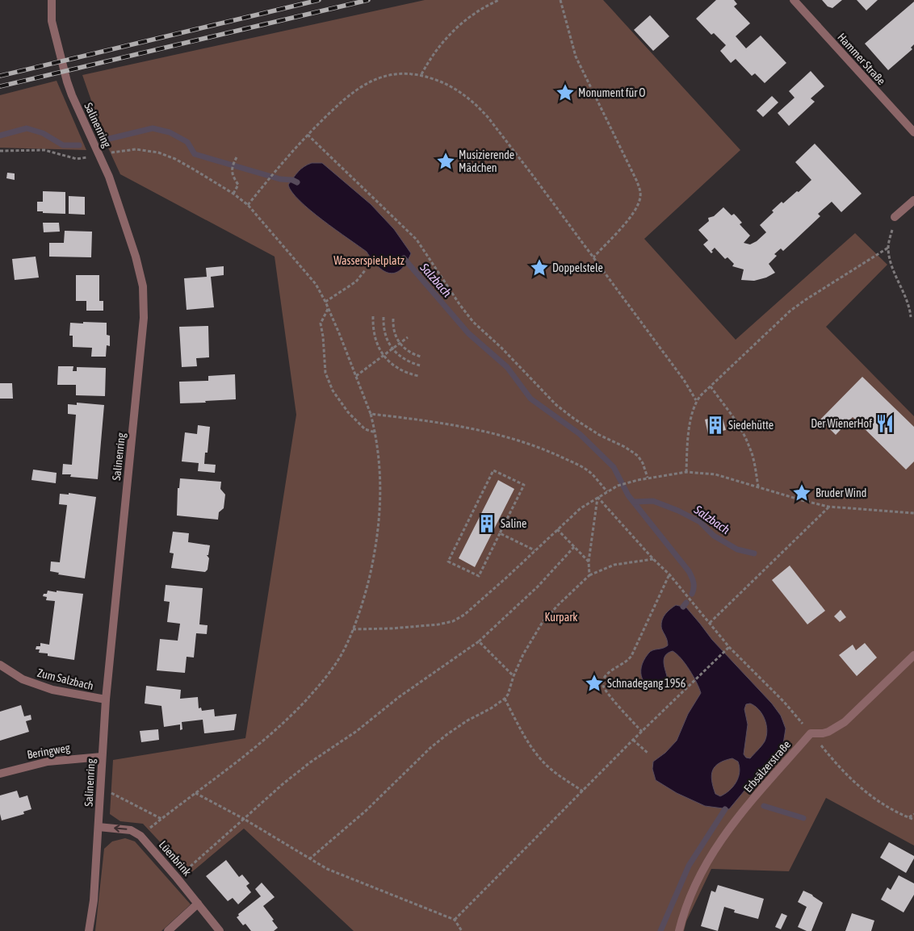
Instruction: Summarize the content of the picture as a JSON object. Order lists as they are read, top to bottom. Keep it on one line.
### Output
{"streets":{"street":["Hammer Straße","Salinenring","Zum Salzbach","Beringweg","Erbsälzerstraße","Lüenbrink"]},"crossings":[["Salinenring","Zum Salzbach"],["Salinenring","Beringweg"],["Salinenring","Lüenbrink"]],"water":["Salzbach"],"parks":["Wasserspielplatz","Kurpark"],"places":{"place":["Monument für O","Musizierende Mädchen","Doppelstele","Bruder Wind","Schnadegang 1956"],"restaurant":["Der WienerHof"],"building":["Siedehütte","Saline"]}}
